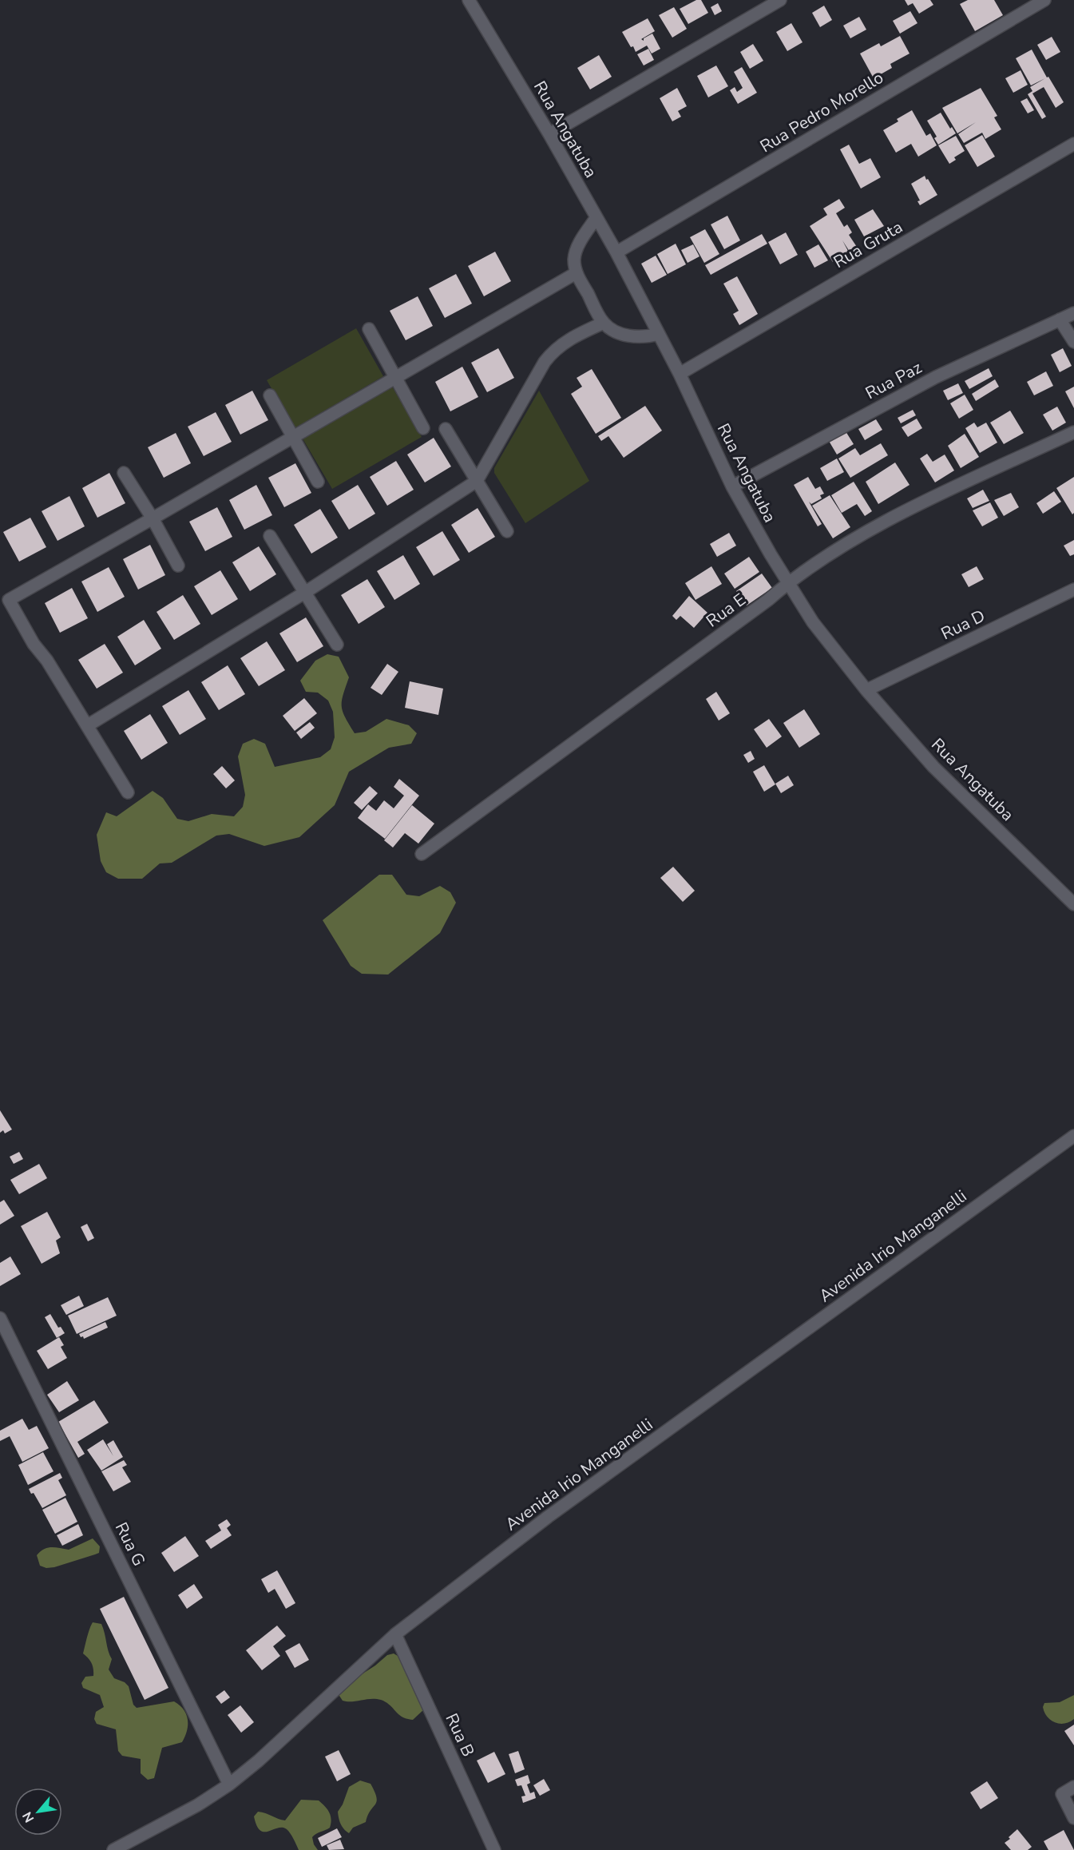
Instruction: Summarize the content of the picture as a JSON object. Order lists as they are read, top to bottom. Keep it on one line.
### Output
{"streets":{"street":["Rua Pedro Morello","Rua Angatuba","Rua Gruta","Rua Paz","Rua E","Rua D","Avenida Irio Manganelli","Rua G","Rua B"]},"crossings":[["Rua Pedro Morello","Rua Angatuba"],["Rua Angatuba","Rua Gruta"],["Rua Angatuba","Rua Paz"],["Rua Angatuba","Rua E"],["Rua Angatuba","Rua D"],["Avenida Irio Manganelli","Rua G"],["Avenida Irio Manganelli","Rua B"]],"north":"bottom left"}
